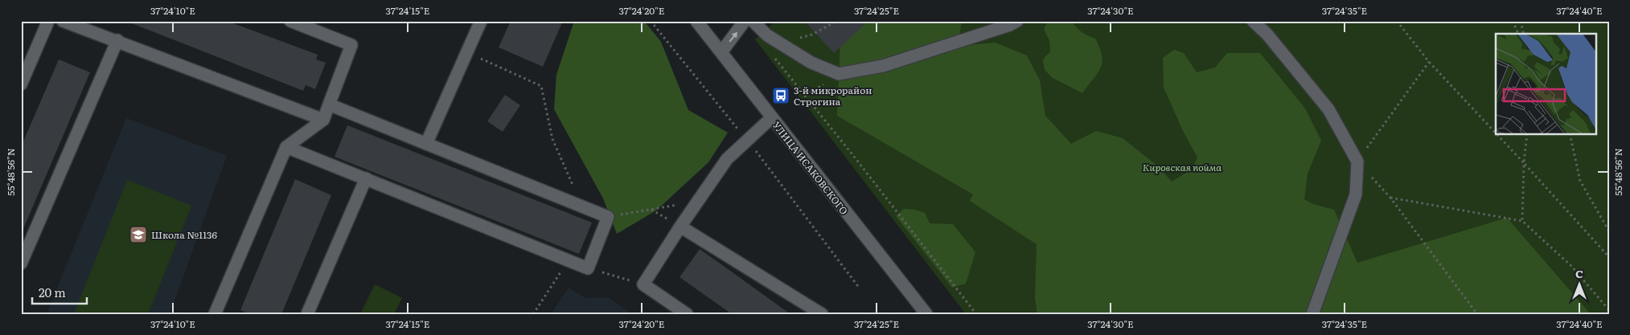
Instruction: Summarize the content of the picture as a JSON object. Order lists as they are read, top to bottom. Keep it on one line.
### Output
{"streets":{"street":["УЛИЦА ИСАКОВСКОГО"]},"parks":["Кировская пойма"],"places":{"bus stop":["3-й микрорайон Строгина"],"school or university":["Школа №1136"]},"scale_bar":"20 m","north":"top","coordinates":["37°24'10\"E","37°24'15\"E","37°24'20\"E","37°24'25\"E","37°24'30\"E","37°24'35\"E","37°24'40\"E","55°48'56\"N"]}
